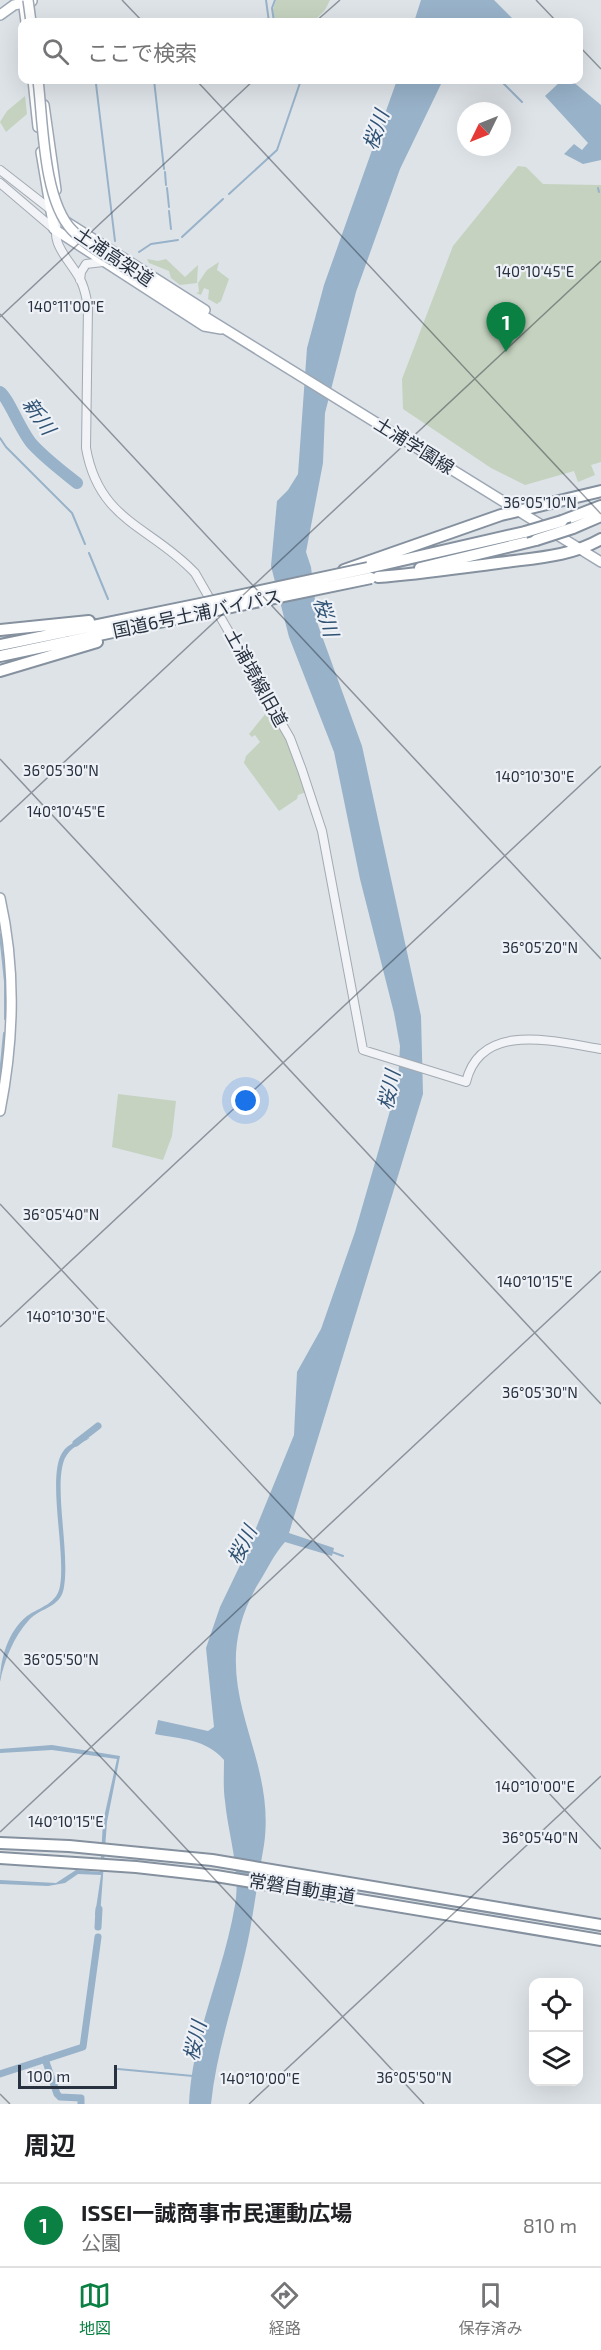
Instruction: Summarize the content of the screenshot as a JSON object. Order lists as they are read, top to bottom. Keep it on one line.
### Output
{"streets":{"highway":["国道6号土浦バイパス","常磐自動車道"],"main road":["土浦高架道","土浦学園線"],"street":["土浦境線旧道"]},"crossings":[["土浦高架道","土浦学園線"],["土浦学園線","土浦境線旧道"]],"water":["桜川","新川"],"scale_bar":"100 m","north":"bottom left","page":{"search":"ここで検索","pins":"1","scale":"100 m","heading":"周辺","list":[{"mark":"1","name":"ISSEI一誠商事市民運動広場","note":"公園","value":"810 m"}],"nav":["地図","経路","保存済み"]},"coordinates":["140°10'45\"E","140°11'00\"E","36°05'10\"N","36°05'30\"N","140°10'30\"E","36°05'20\"N","36°05'40\"N","140°10'15\"E","36°05'50\"N","140°10'00\"E"]}
